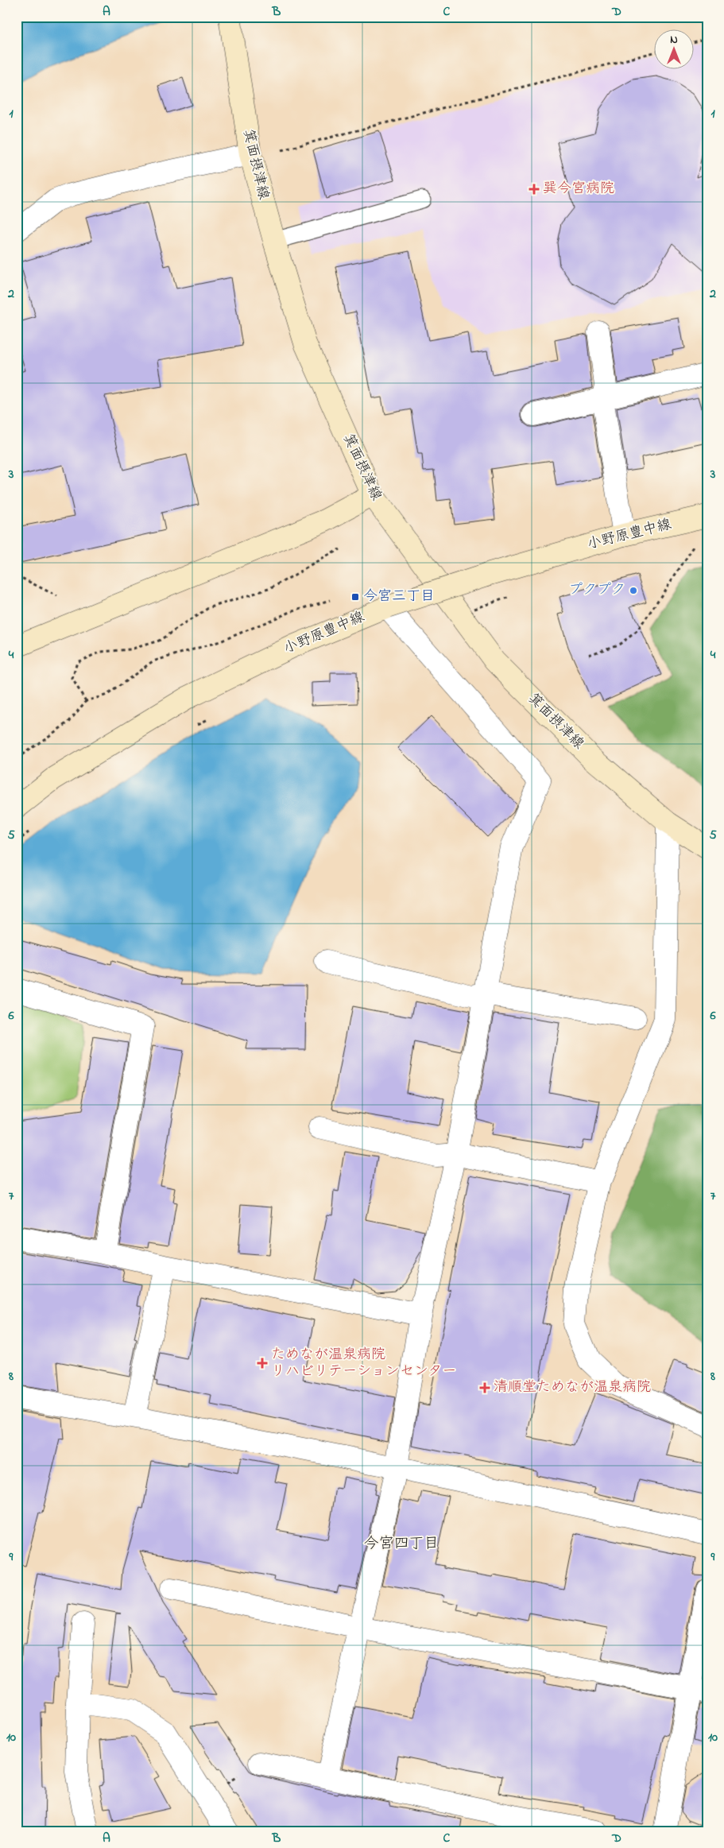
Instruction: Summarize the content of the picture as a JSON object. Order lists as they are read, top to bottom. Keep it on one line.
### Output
{"streets":{"street":["箕面摂津線","小野原豊中線"]},"districts":["今宮四丁目"],"places":{"health":["巽今宮病院","ためなが温泉病院 リハビリテーションセンター","清順堂ためなが温泉病院"],"other":["プクプク"],"transit":["今宮三丁目"]},"north":"top","grid":{"columns":["A","B","C","D"],"rows":["1","2","3","4","5","6","7","8","9","10"]}}
